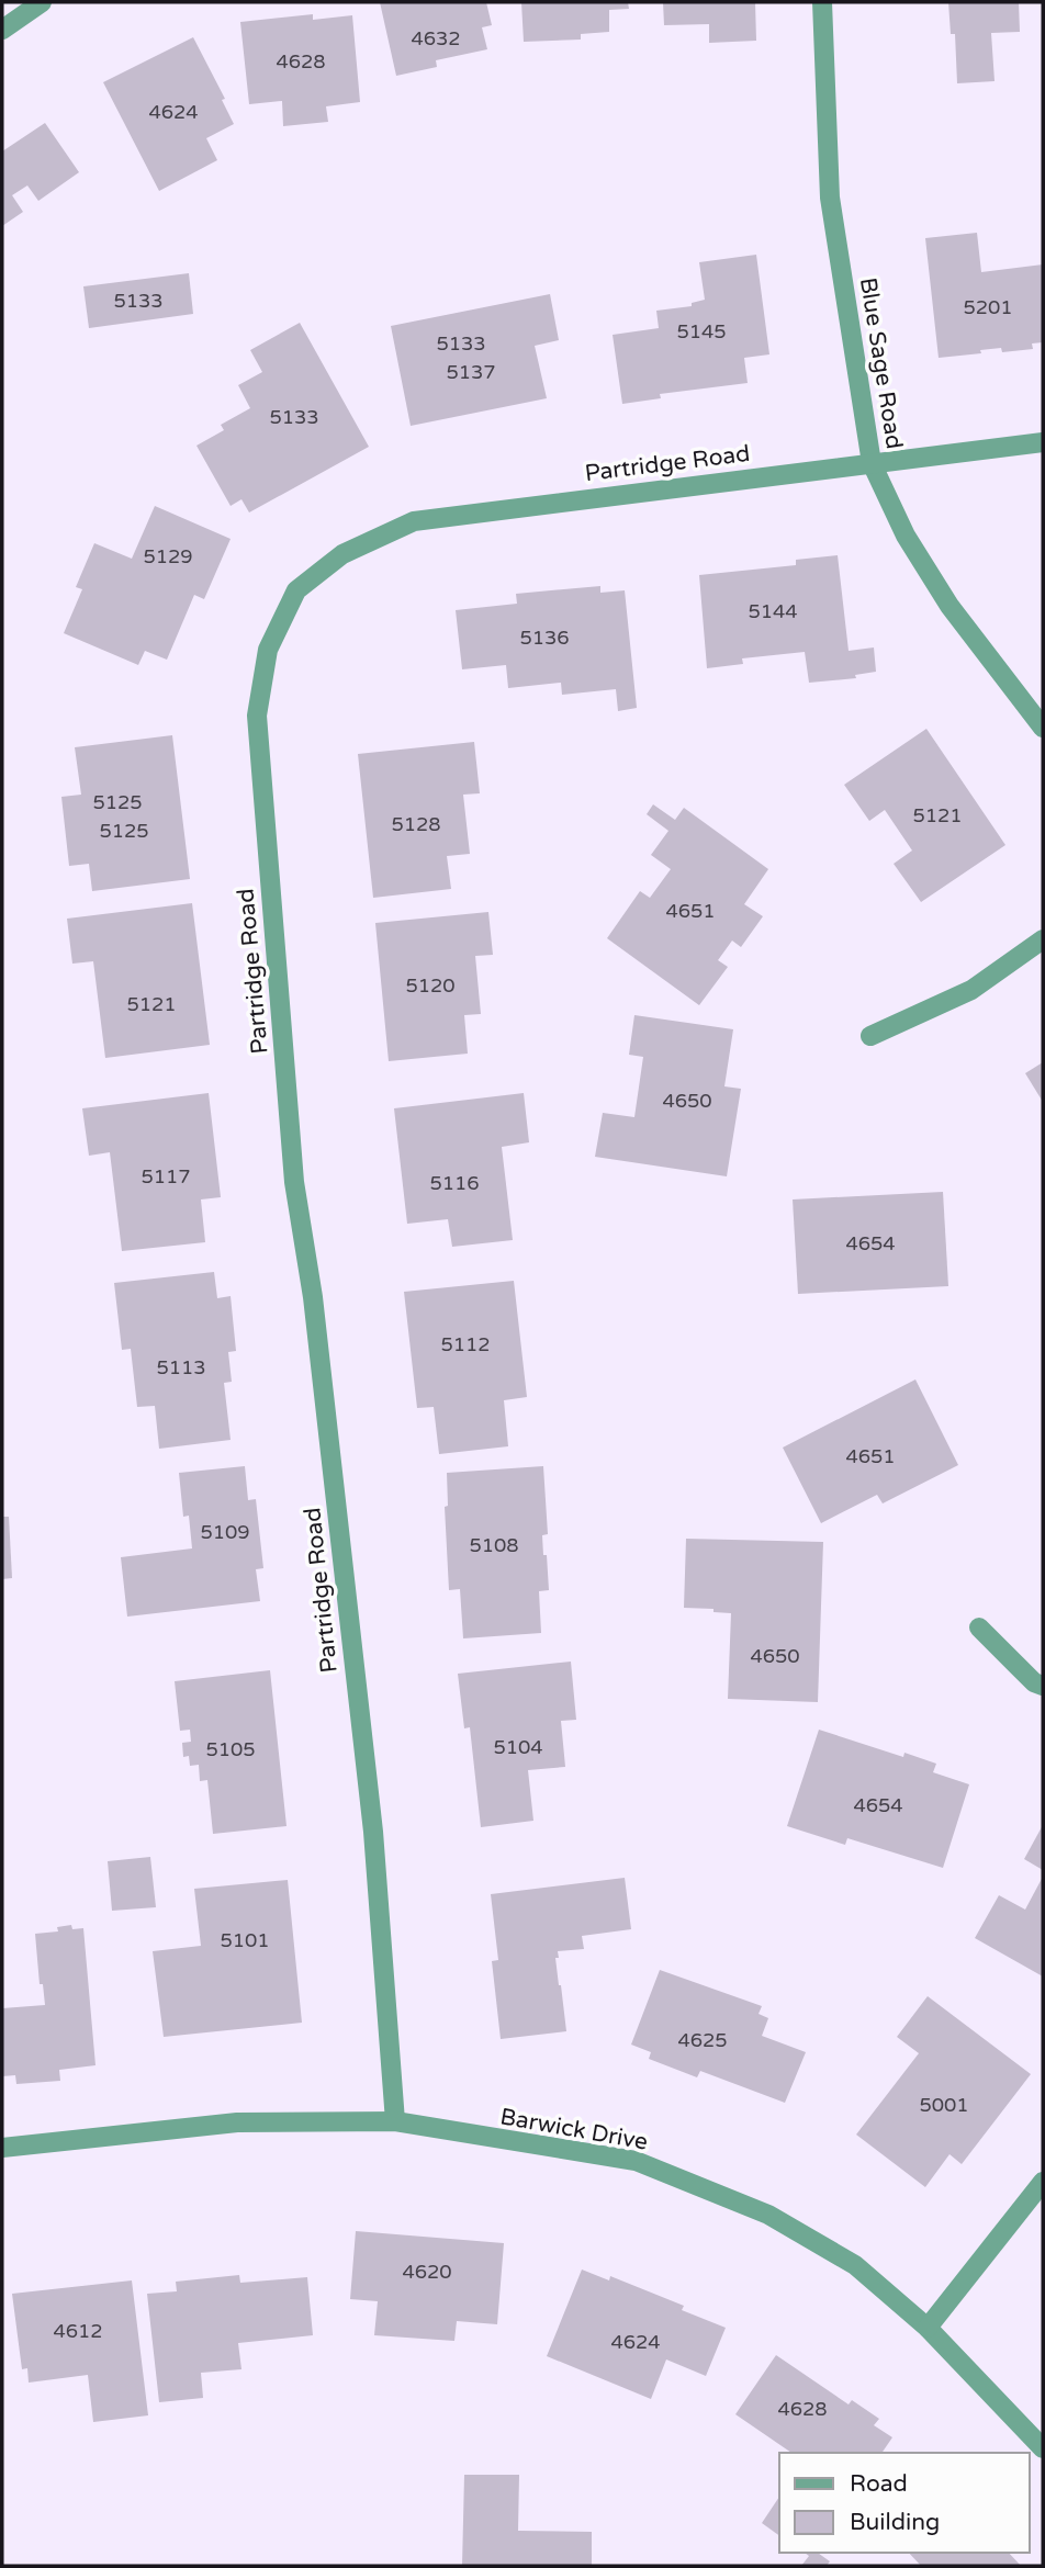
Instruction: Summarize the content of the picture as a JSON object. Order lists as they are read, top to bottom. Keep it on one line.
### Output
{"streets":{"street":["Blue Sage Road","Partridge Road","Barwick Drive"]},"crossings":[["Blue Sage Road","Partridge Road"],["Partridge Road","Barwick Drive"]],"house_numbers":["4632","4628","4624","5133","5201","5145","5133","5137","5133","5129","5144","5136","5125","5121","5128","5125","4651","5120","5121","4650","5117","5116","4654","5112","5113","4651","5109","5108","4650","5104","5105","4654","5101","4625","5001","4620","4612","4624","4628"],"legend":["Road","Building"]}
